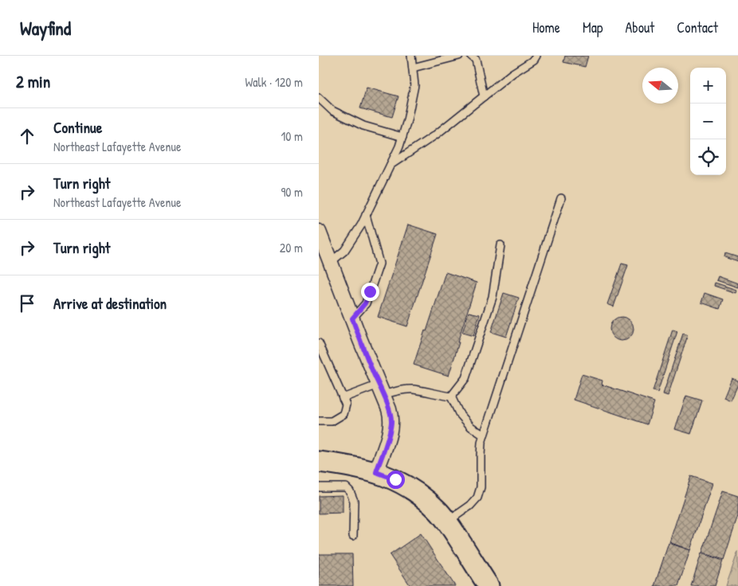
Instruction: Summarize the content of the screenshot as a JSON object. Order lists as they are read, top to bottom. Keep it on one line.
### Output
{"north":"left","page":{"header":"Wayfind","nav":["Home","Map","About","Contact"],"heading":["2 min","Walk · 120 m"],"map_buttons":["+","−"],"list":[["Continue","Northeast Lafayette Avenue","10 m"],["Turn right","Northeast Lafayette Avenue","90 m"],["Turn right","20 m"],"Arrive at destination"]}}
